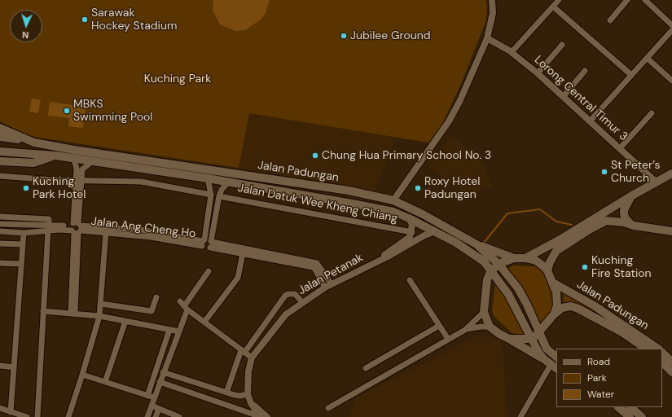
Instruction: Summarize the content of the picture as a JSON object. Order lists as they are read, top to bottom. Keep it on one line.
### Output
{"streets":{"main road":["Jalan Padungan"],"street":["Lorong Central Timur 3","Jalan Datuk Wee Kheng Chiang","Jalan Ang Cheng Ho","Jalan Petanak"]},"crossings":[["Jalan Padungan","Jalan Petanak"],["Jalan Datuk Wee Kheng Chiang","Jalan Petanak"],["Jalan Ang Cheng Ho","Jalan Petanak"]],"parks":["Kuching Park"],"places":["Sarawak Hockey Stadium","Jubilee Ground","MBKS Swimming Pool","Chung Hua Primary School No. 3","St Peter’s Church","Kuching Park Hotel","Roxy Hotel Padungan","Kuching Fire Station"],"legend":["Road","Park","Water"],"north":"bottom"}
